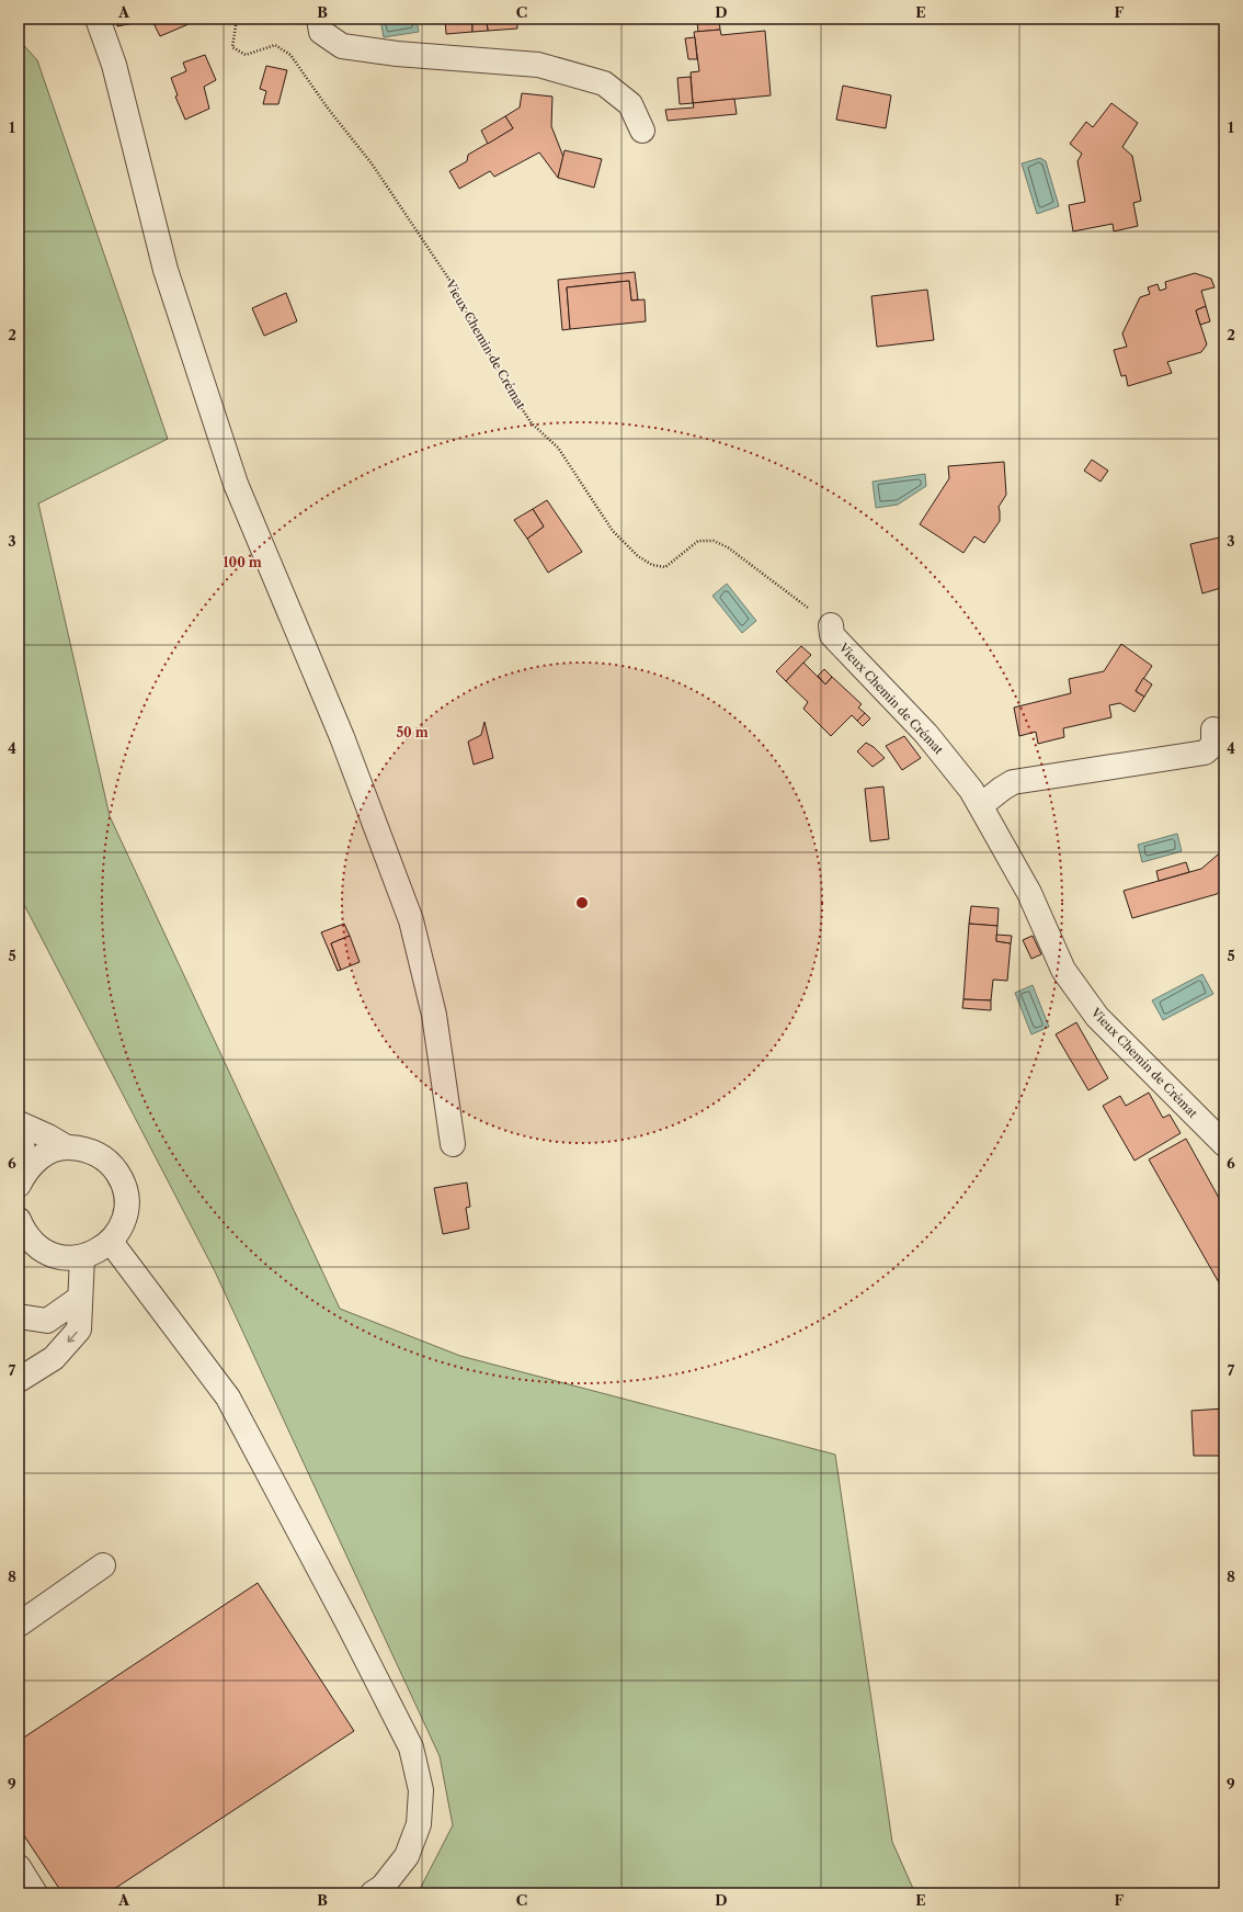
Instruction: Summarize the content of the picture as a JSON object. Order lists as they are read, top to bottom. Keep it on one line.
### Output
{"streets":{"street":["Vieux Chemin de Crémat"]},"grid":{"columns":["A","B","C","D","E","F"],"rows":["1","2","3","4","5","6","7","8","9"]},"rings":["100 m","50 m"]}
